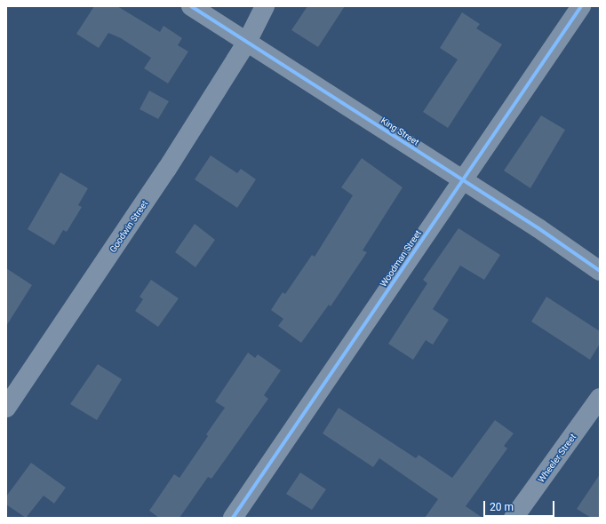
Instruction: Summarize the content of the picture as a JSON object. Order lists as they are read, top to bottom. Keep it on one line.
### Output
{"streets":{"street":["King Street","Goodwin Street","Woodman Street","Wheeler Street"]},"crossings":[["King Street","Goodwin Street"],["King Street","Woodman Street"]],"scale_bar":"20 m"}
